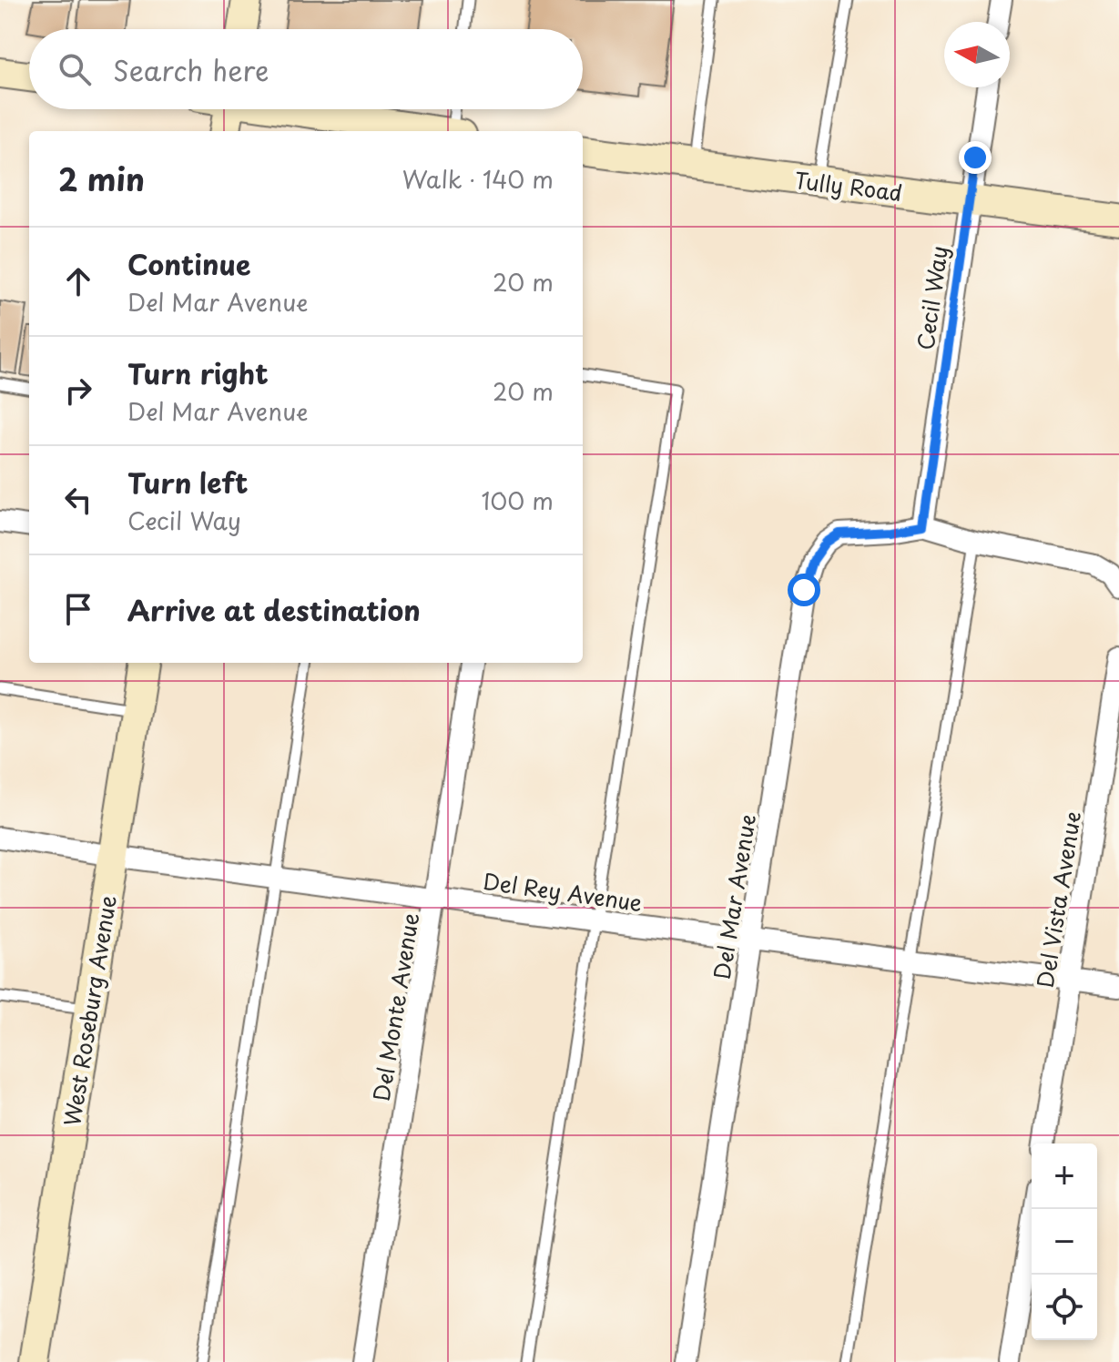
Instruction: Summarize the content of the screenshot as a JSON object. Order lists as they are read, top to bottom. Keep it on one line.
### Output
{"streets":{"main road":["Tully Road","West Roseburg Avenue"],"street":["Cecil Way","Del Rey Avenue","Del Mar Avenue","Del Vista Avenue","Del Monte Avenue"]},"crossings":[["Tully Road","Cecil Way"],["Cecil Way","Del Mar Avenue"],["Del Rey Avenue","Del Mar Avenue"],["Del Rey Avenue","Del Vista Avenue"],["Del Rey Avenue","Del Monte Avenue"],["Del Rey Avenue","West Roseburg Avenue"]],"north":"left","page":{"search":"Search here","heading":["2 min","Walk · 140 m"],"list":[["Continue","Del Mar Avenue","20 m"],["Turn right","Del Mar Avenue","20 m"],["Turn left","Cecil Way","100 m"],"Arrive at destination"],"map_buttons":["+","−"]}}
